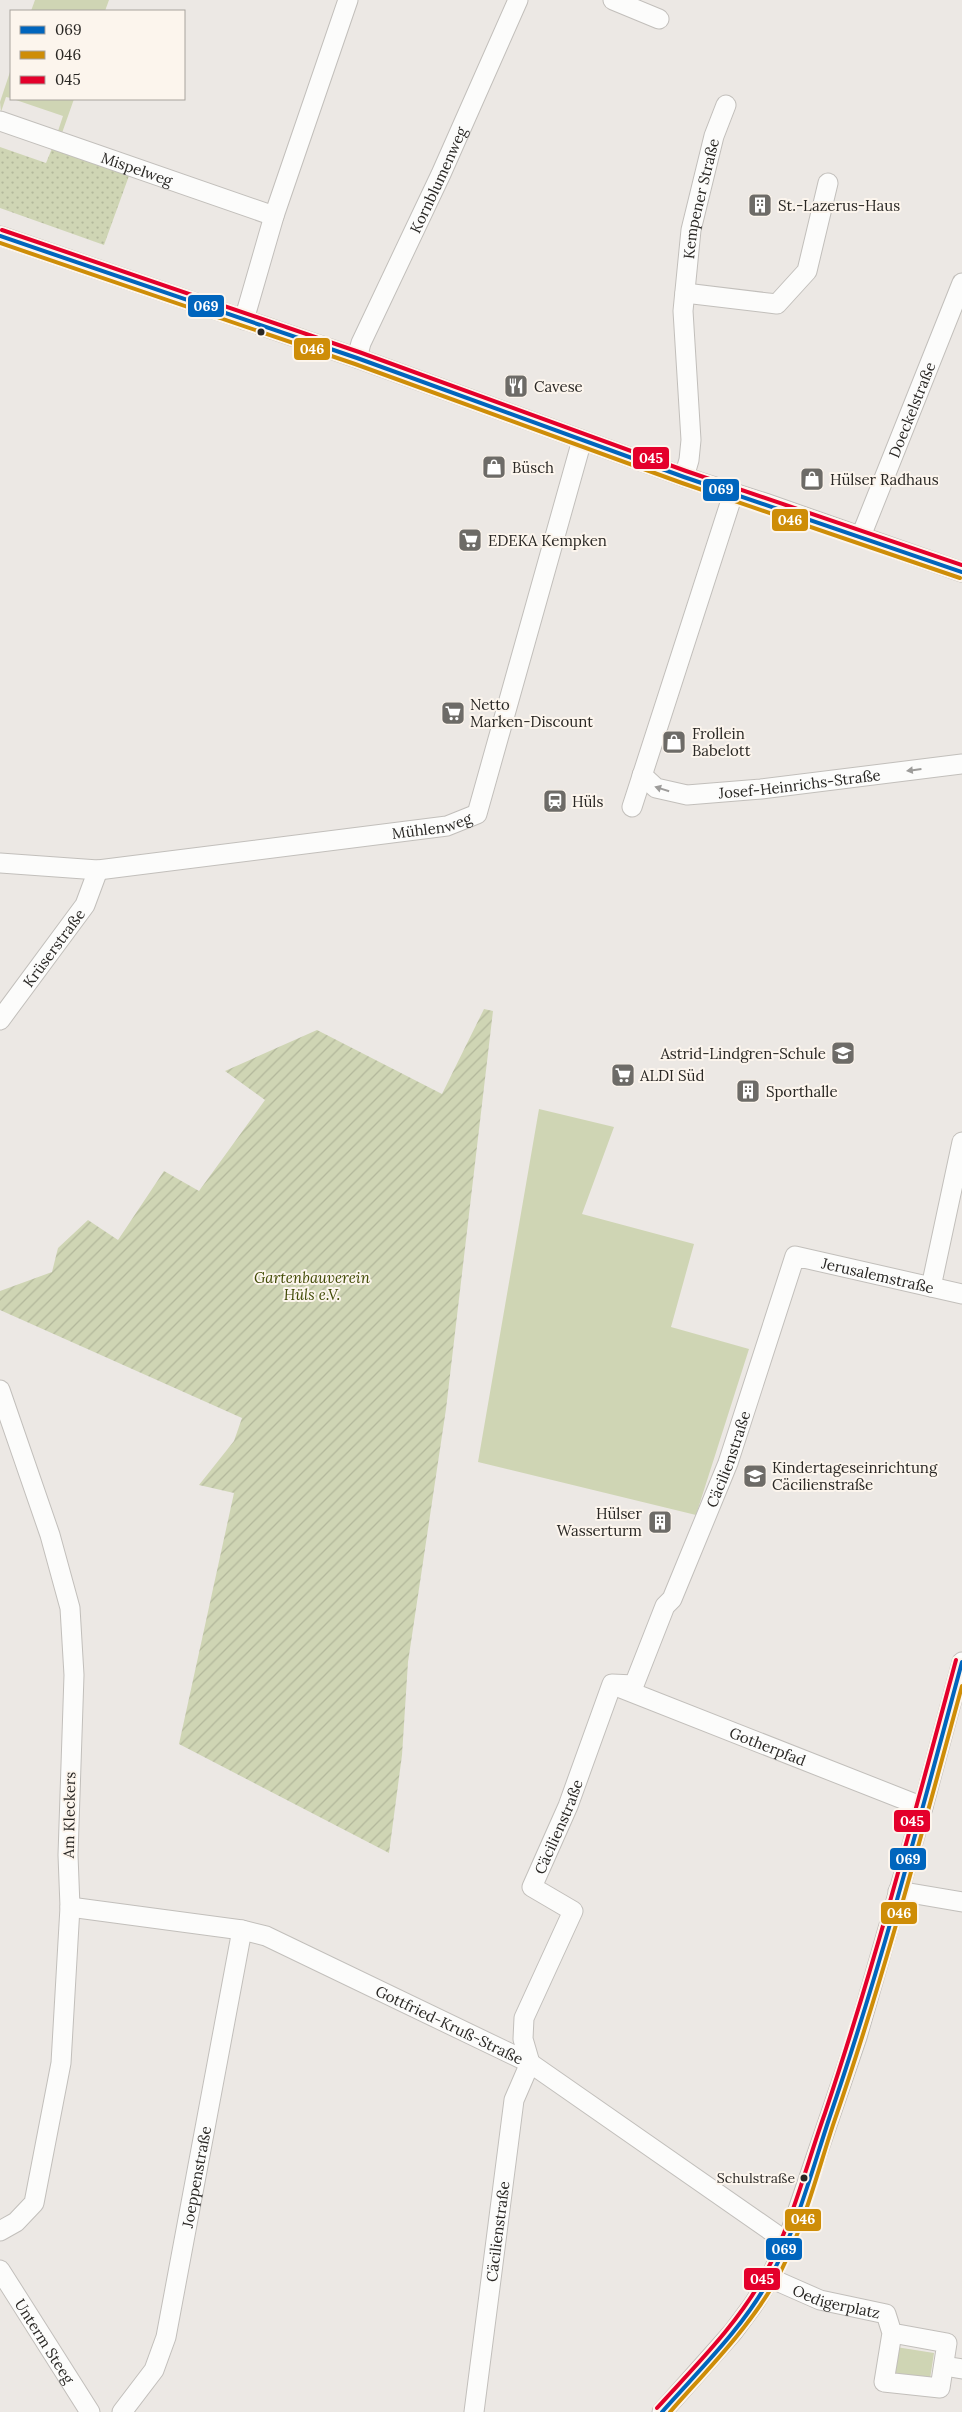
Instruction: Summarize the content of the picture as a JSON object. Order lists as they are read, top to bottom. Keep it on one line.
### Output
{"streets":{"street":["Mispelweg","Kornblumenweg","Kempener Straße","Doeckelstraße","Josef-Heinrichs-Straße","Mühlenweg","Krüserstraße","Jerusalemstraße","Cäcilienstraße","Gotherpfad","Am Kleckers","Gottfried-Kruß-Straße","Joeppenstraße","Oedigerplatz","Unterm Steeg"]},"crossings":[["Mühlenweg","Krüserstraße"],["Jerusalemstraße","Cäcilienstraße"],["Cäcilienstraße","Gotherpfad"],["Cäcilienstraße","Gottfried-Kruß-Straße"],["Am Kleckers","Gottfried-Kruß-Straße"],["Gottfried-Kruß-Straße","Joeppenstraße"]],"one_way":["Josef-Heinrichs-Straße"],"parks":["Gartenbauverein Hüls e.V."],"places":{"building":["St.-Lazerus-Haus","Sporthalle","Hülser Wasserturm"],"restaurant":["Cavese"],"shop":["Büsch","Hülser Radhaus","Frollein Babelott"],"supermarket":["EDEKA Kempken","Netto Marken-Discount","ALDI Süd"],"station":["Hüls"],"school or university":["Astrid-Lindgren-Schule","Kindertageseinrichtung Cäcilienstraße"],"other":["Schulstraße"]},"lines":["transit line 045","transit line 069","transit line 046"],"legend":["069","046","045"]}
